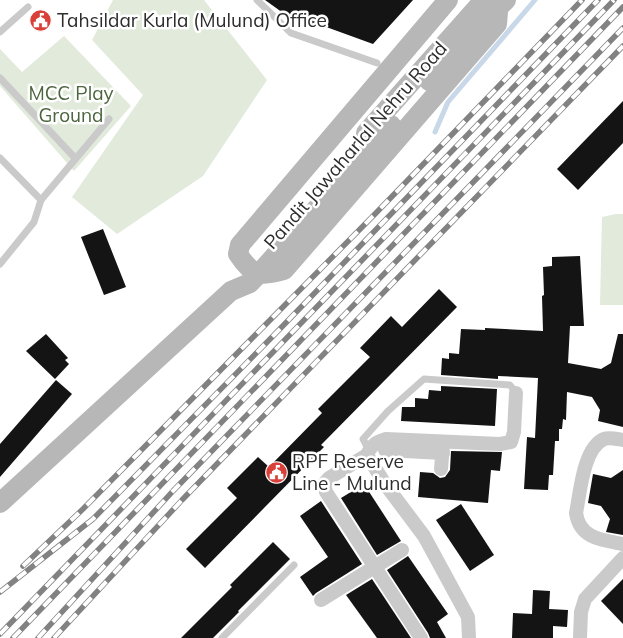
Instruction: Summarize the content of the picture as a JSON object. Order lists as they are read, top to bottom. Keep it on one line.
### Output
{"streets":{"main road":["Pandit Jawaharlal Nehru Road"]},"parks":["MCC Play Ground"],"places":{"public building":["Tahsildar Kurla (Mulund) Office","RPF Reserve Line - Mulund"]}}
